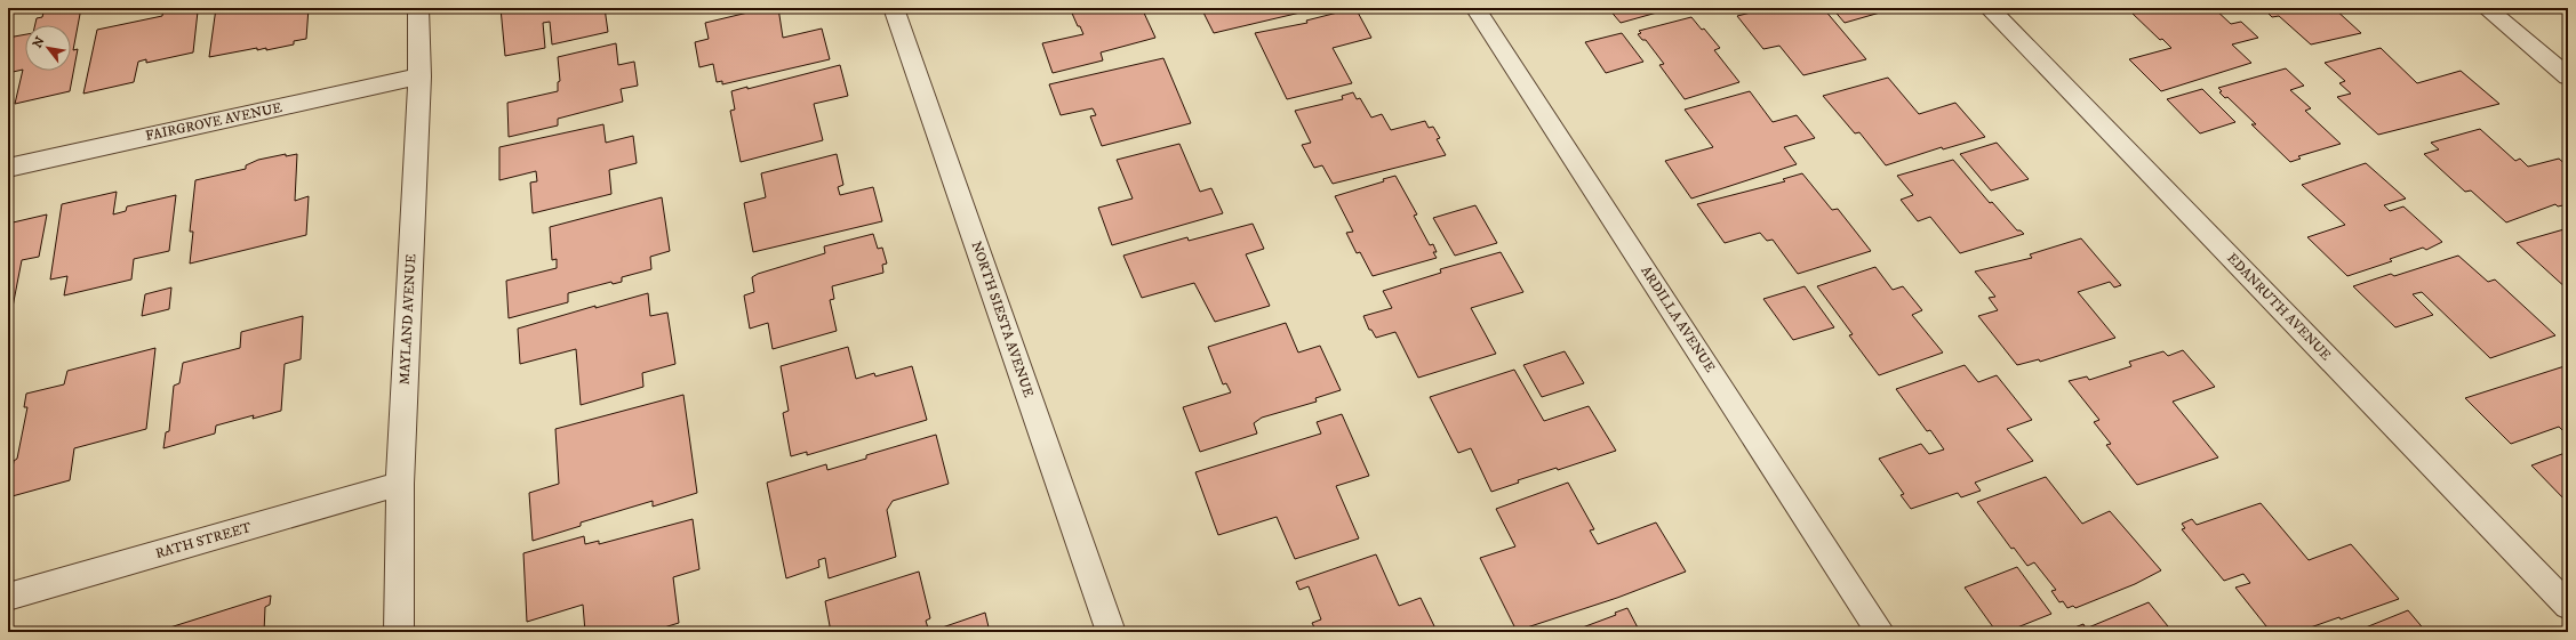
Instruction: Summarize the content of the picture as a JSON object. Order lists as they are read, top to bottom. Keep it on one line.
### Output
{"streets":{"street":["FAIRGROVE AVENUE","EDANRUTH AVENUE","MAYLAND AVENUE","NORTH SIESTA AVENUE","ARDILLA AVENUE","RATH STREET"]},"crossings":[["FAIRGROVE AVENUE","MAYLAND AVENUE"],["MAYLAND AVENUE","RATH STREET"]],"north":"top left"}
